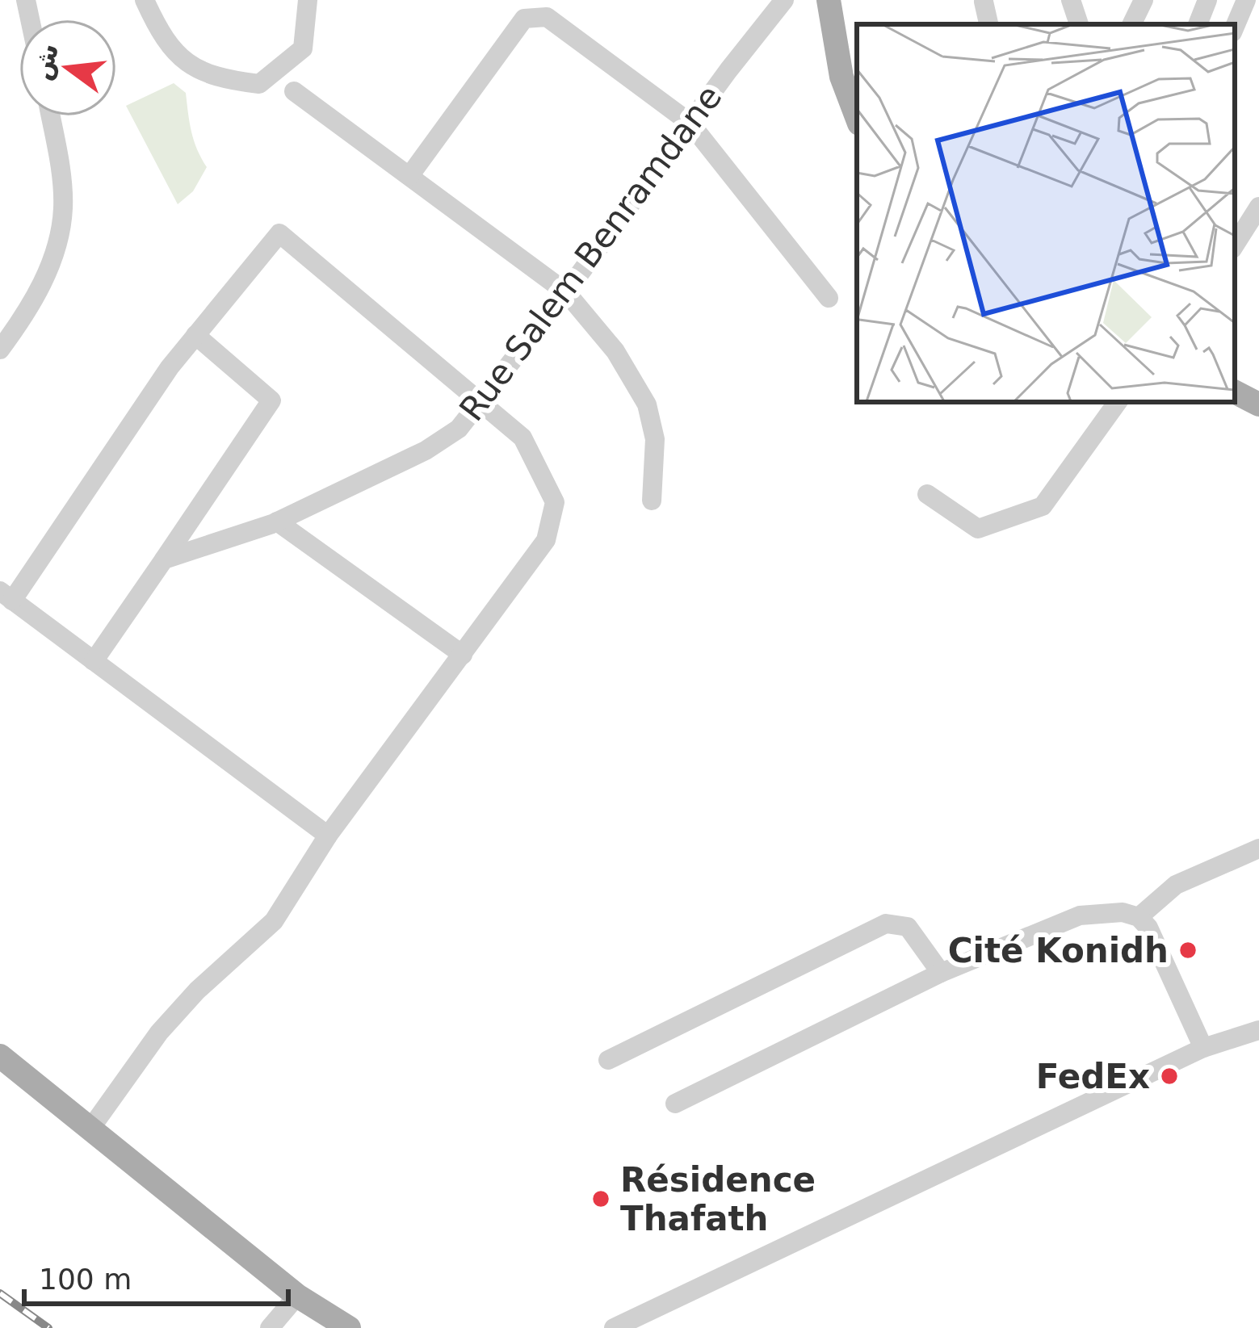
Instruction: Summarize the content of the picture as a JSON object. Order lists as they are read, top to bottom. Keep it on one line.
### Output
{"streets":{"street":["Rue Salem Benramdane"]},"places":["Cité Konidh","FedEx","Résidence Thafath"],"scale_bar":"100 m","north":"left"}
